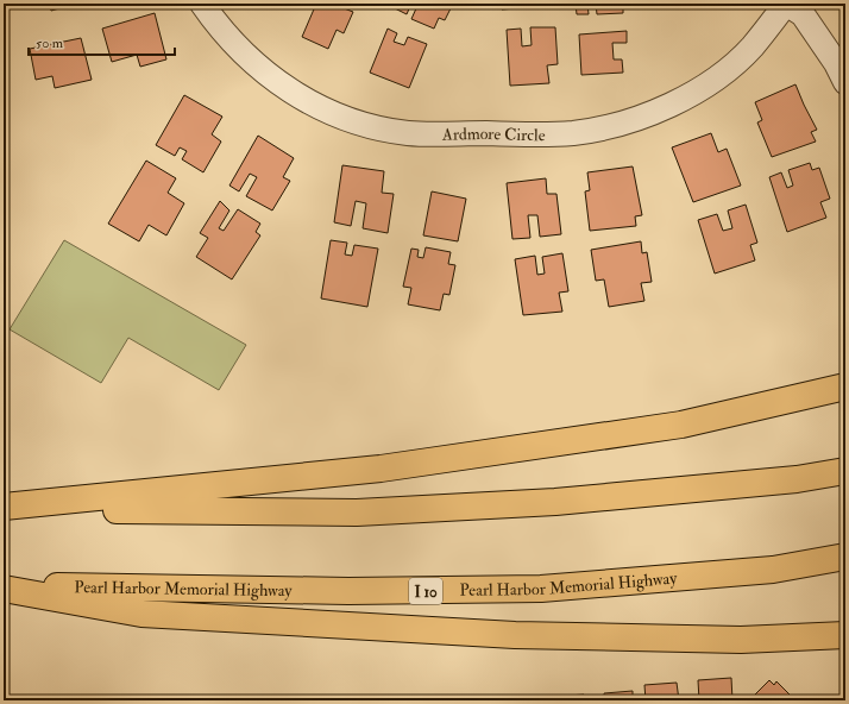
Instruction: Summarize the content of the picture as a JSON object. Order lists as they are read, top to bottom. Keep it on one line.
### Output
{"streets":{"highway":["Pearl Harbor Memorial Highway","I 10"],"street":["Ardmore Circle"]},"scale_bar":"50 m"}
